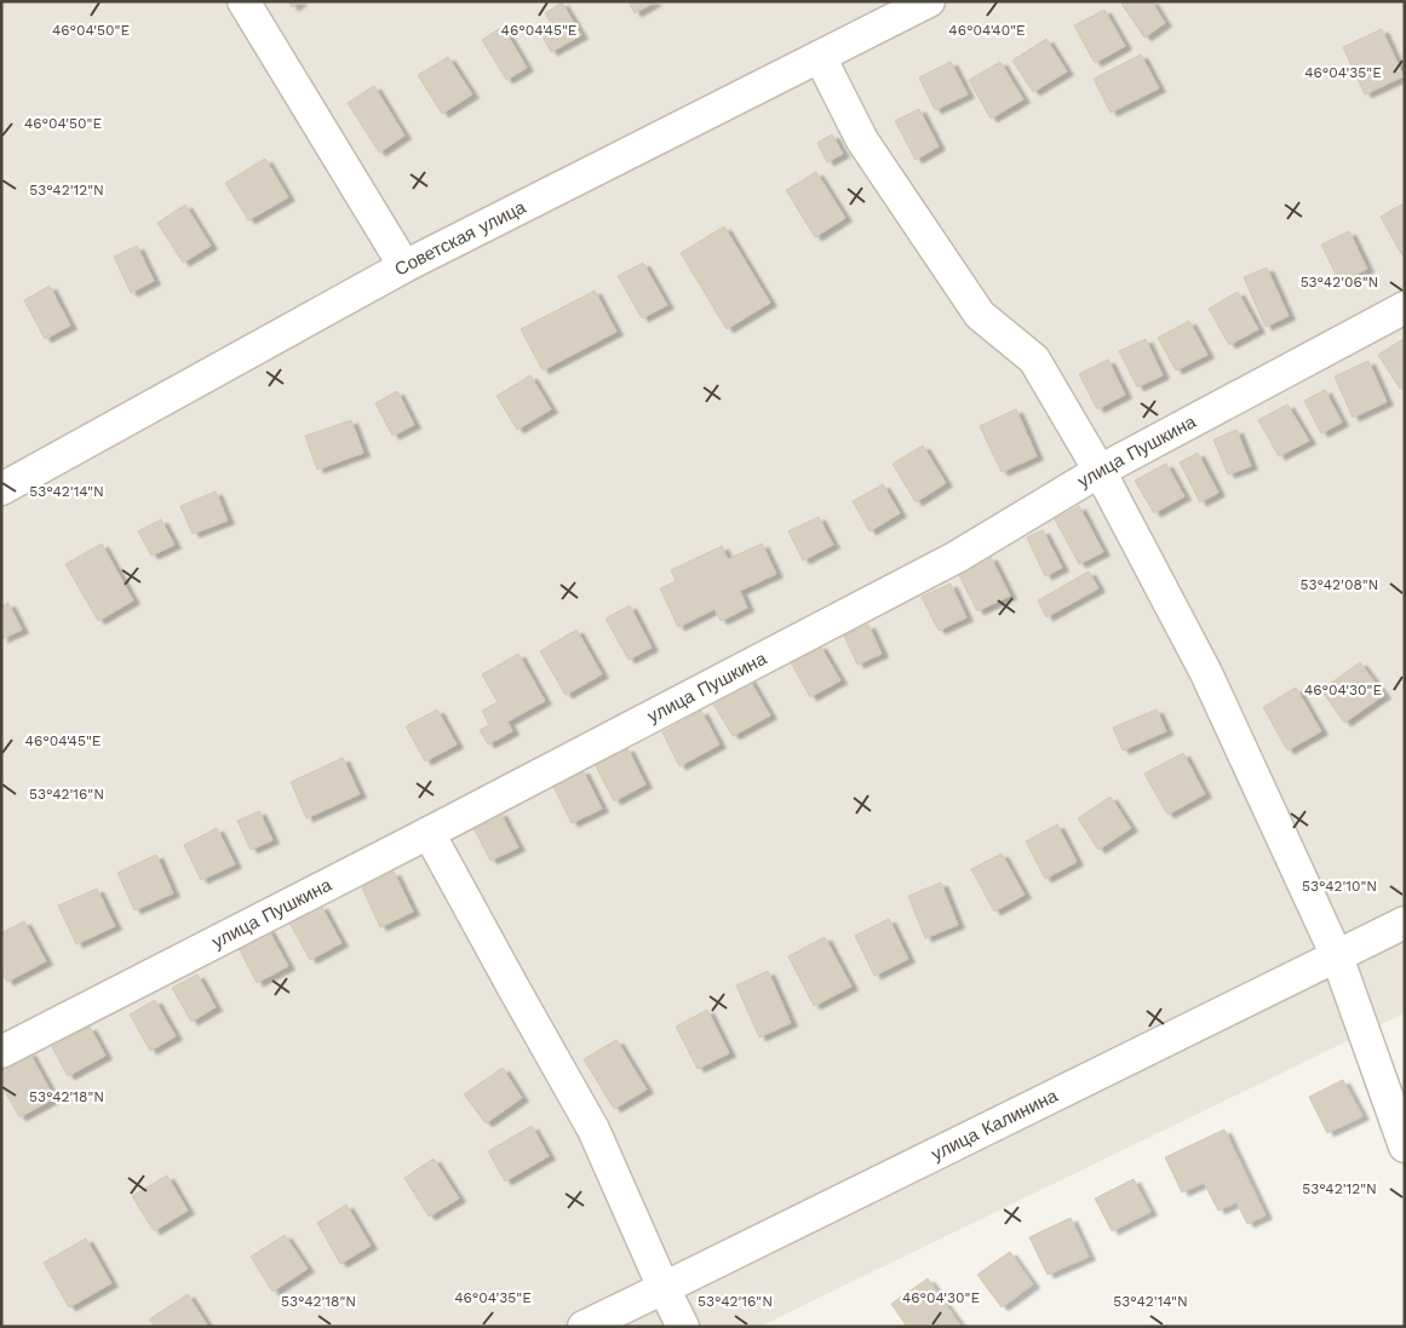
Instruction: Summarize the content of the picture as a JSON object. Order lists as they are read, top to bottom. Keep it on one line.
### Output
{"streets":{"street":["Советская улица","улица Пушкина","улица Калинина"]},"coordinates":["46°04'50\"E","46°04'40\"E","46°04'45\"E","46°04'35\"E","53°42'12\"N","53°42'06\"N","53°42'14\"N","53°42'08\"N","46°04'30\"E","53°42'16\"N","53°42'10\"N","53°42'18\"N"]}
